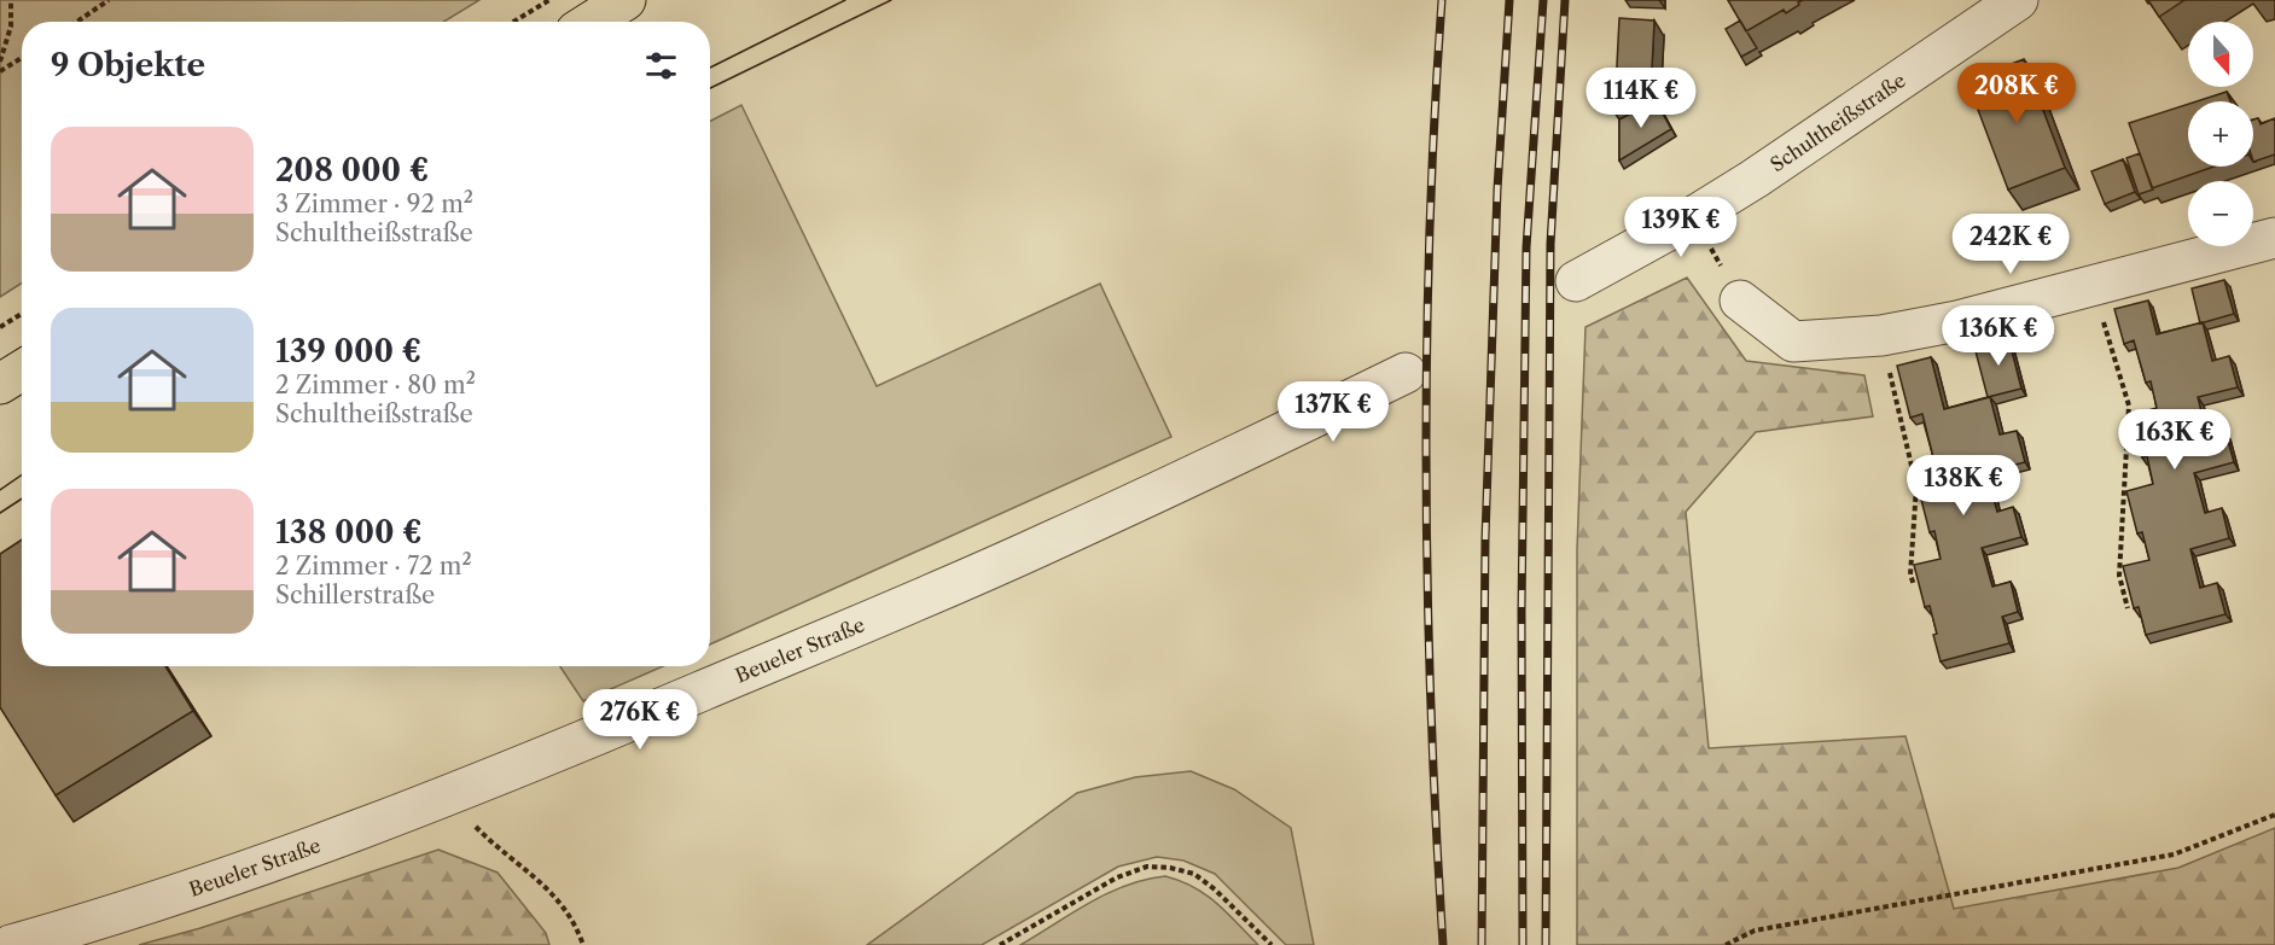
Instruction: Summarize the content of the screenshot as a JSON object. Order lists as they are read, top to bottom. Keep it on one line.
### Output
{"streets":{"street":["Schultheißstraße","Beueler Straße"]},"north":"bottom","page":{"map_buttons":["+","−"],"heading":"9 Objekte","price":["208K €","114K €","139K €","242K €","136K €","137K €","163K €","138K €","276K €"],"list":[{"name":"208 000 €","note":"3 Zimmer · 92 m² · Schultheißstraße"},{"name":"139 000 €","note":"2 Zimmer · 80 m² · Schultheißstraße"},{"name":"138 000 €","note":"2 Zimmer · 72 m² · Schillerstraße"}]}}
